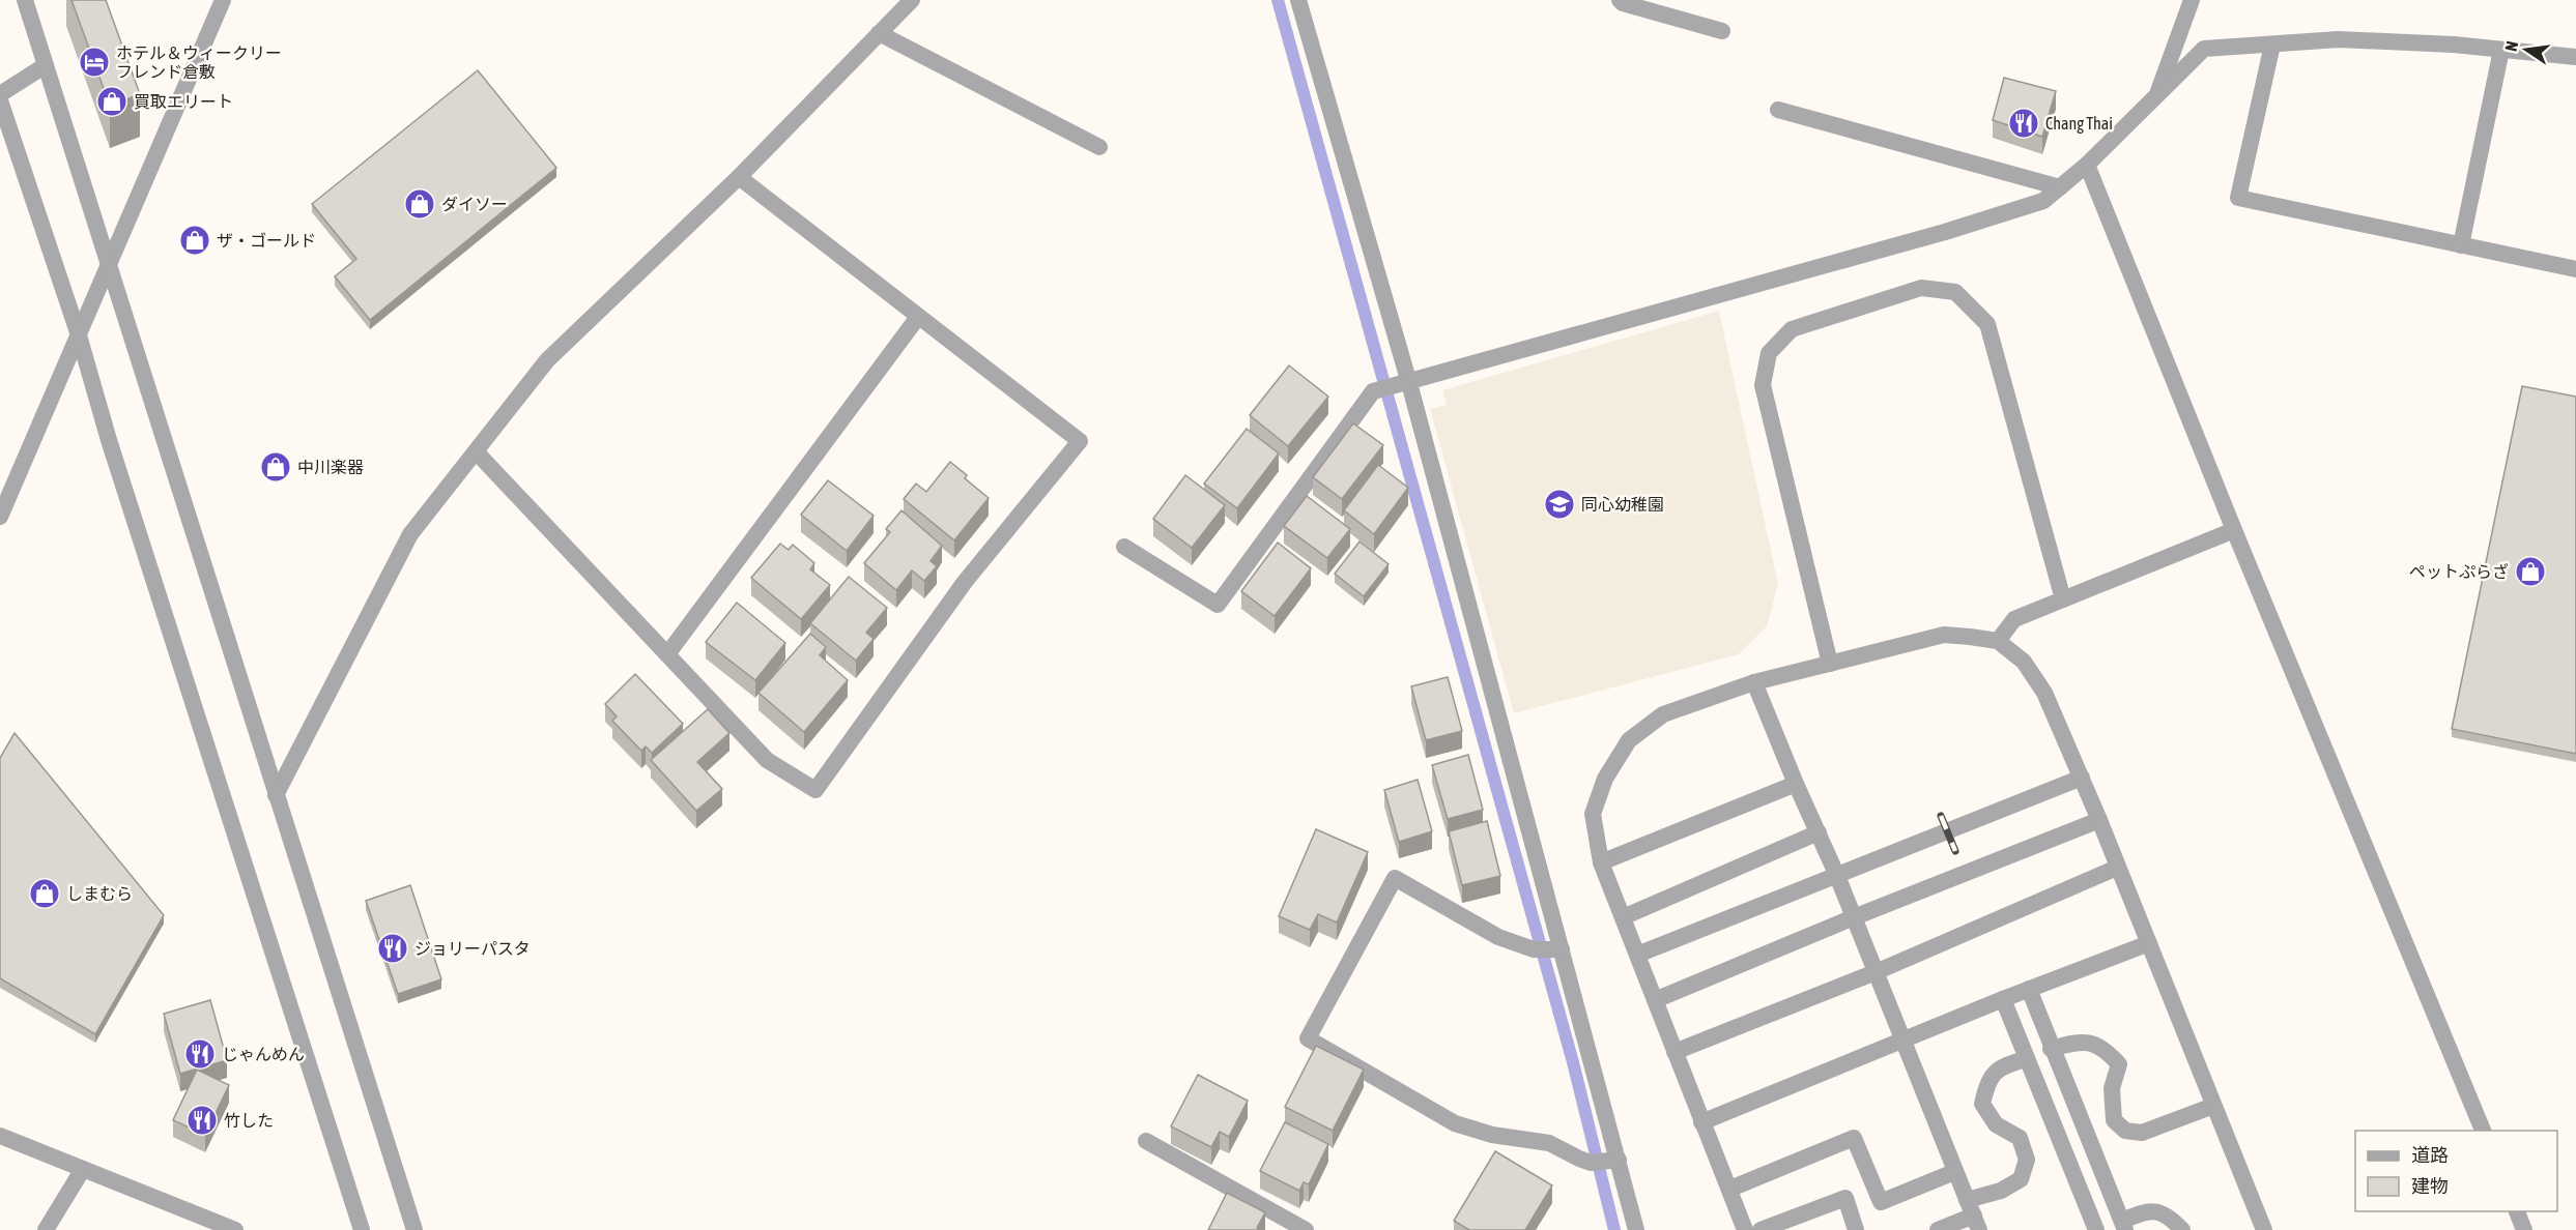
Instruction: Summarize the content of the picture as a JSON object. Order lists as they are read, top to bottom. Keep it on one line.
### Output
{"places":{"hotel":["ホテル＆ウィークリー フレンド倉敷"],"shop":["買取エリート","ダイソー","ザ・ゴールド","中川楽器","ペットぷらざ","しまむら"],"restaurant":["Chang Thai","ジョリーパスタ","じゃんめん","竹した"],"school or university":["同心幼稚園"]},"legend":["道路","建物"],"north":"left"}
